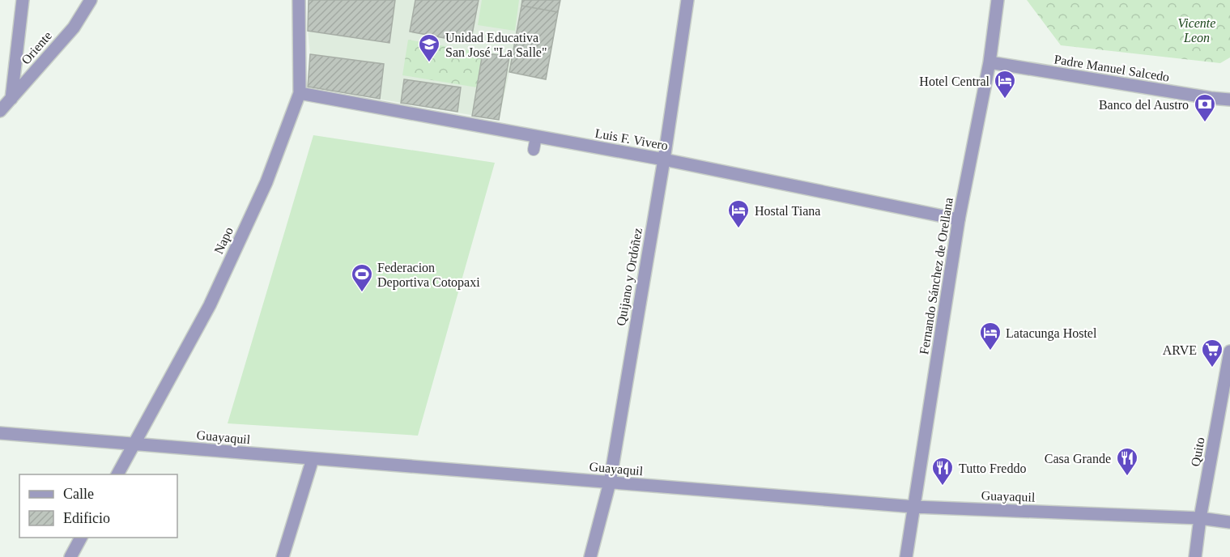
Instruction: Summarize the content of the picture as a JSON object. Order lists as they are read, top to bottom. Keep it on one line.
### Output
{"streets":{"street":["Oriente","Padre Manuel Salcedo","Luis F. Vivero","Napo","Fernando Sánchez de Orellana","Quijano y Ordóñez","Guayaquil","Quito"]},"crossings":[["Padre Manuel Salcedo","Fernando Sánchez de Orellana"],["Luis F. Vivero","Napo"],["Luis F. Vivero","Fernando Sánchez de Orellana"],["Luis F. Vivero","Quijano y Ordóñez"],["Napo","Guayaquil"],["Fernando Sánchez de Orellana","Guayaquil"],["Quijano y Ordóñez","Guayaquil"],["Guayaquil","Quito"]],"parks":["Vicente Leon"],"places":{"school or university":["Unidad Educativa San José \"La Salle\""],"hotel":["Hotel Central","Hostal Tiana","Latacunga Hostel"],"bank":["Banco del Austro"],"sports":["Federacion Deportiva Cotopaxi"],"supermarket":["ARVE"],"restaurant":["Casa Grande","Tutto Freddo"]},"legend":["Calle","Edificio"]}
